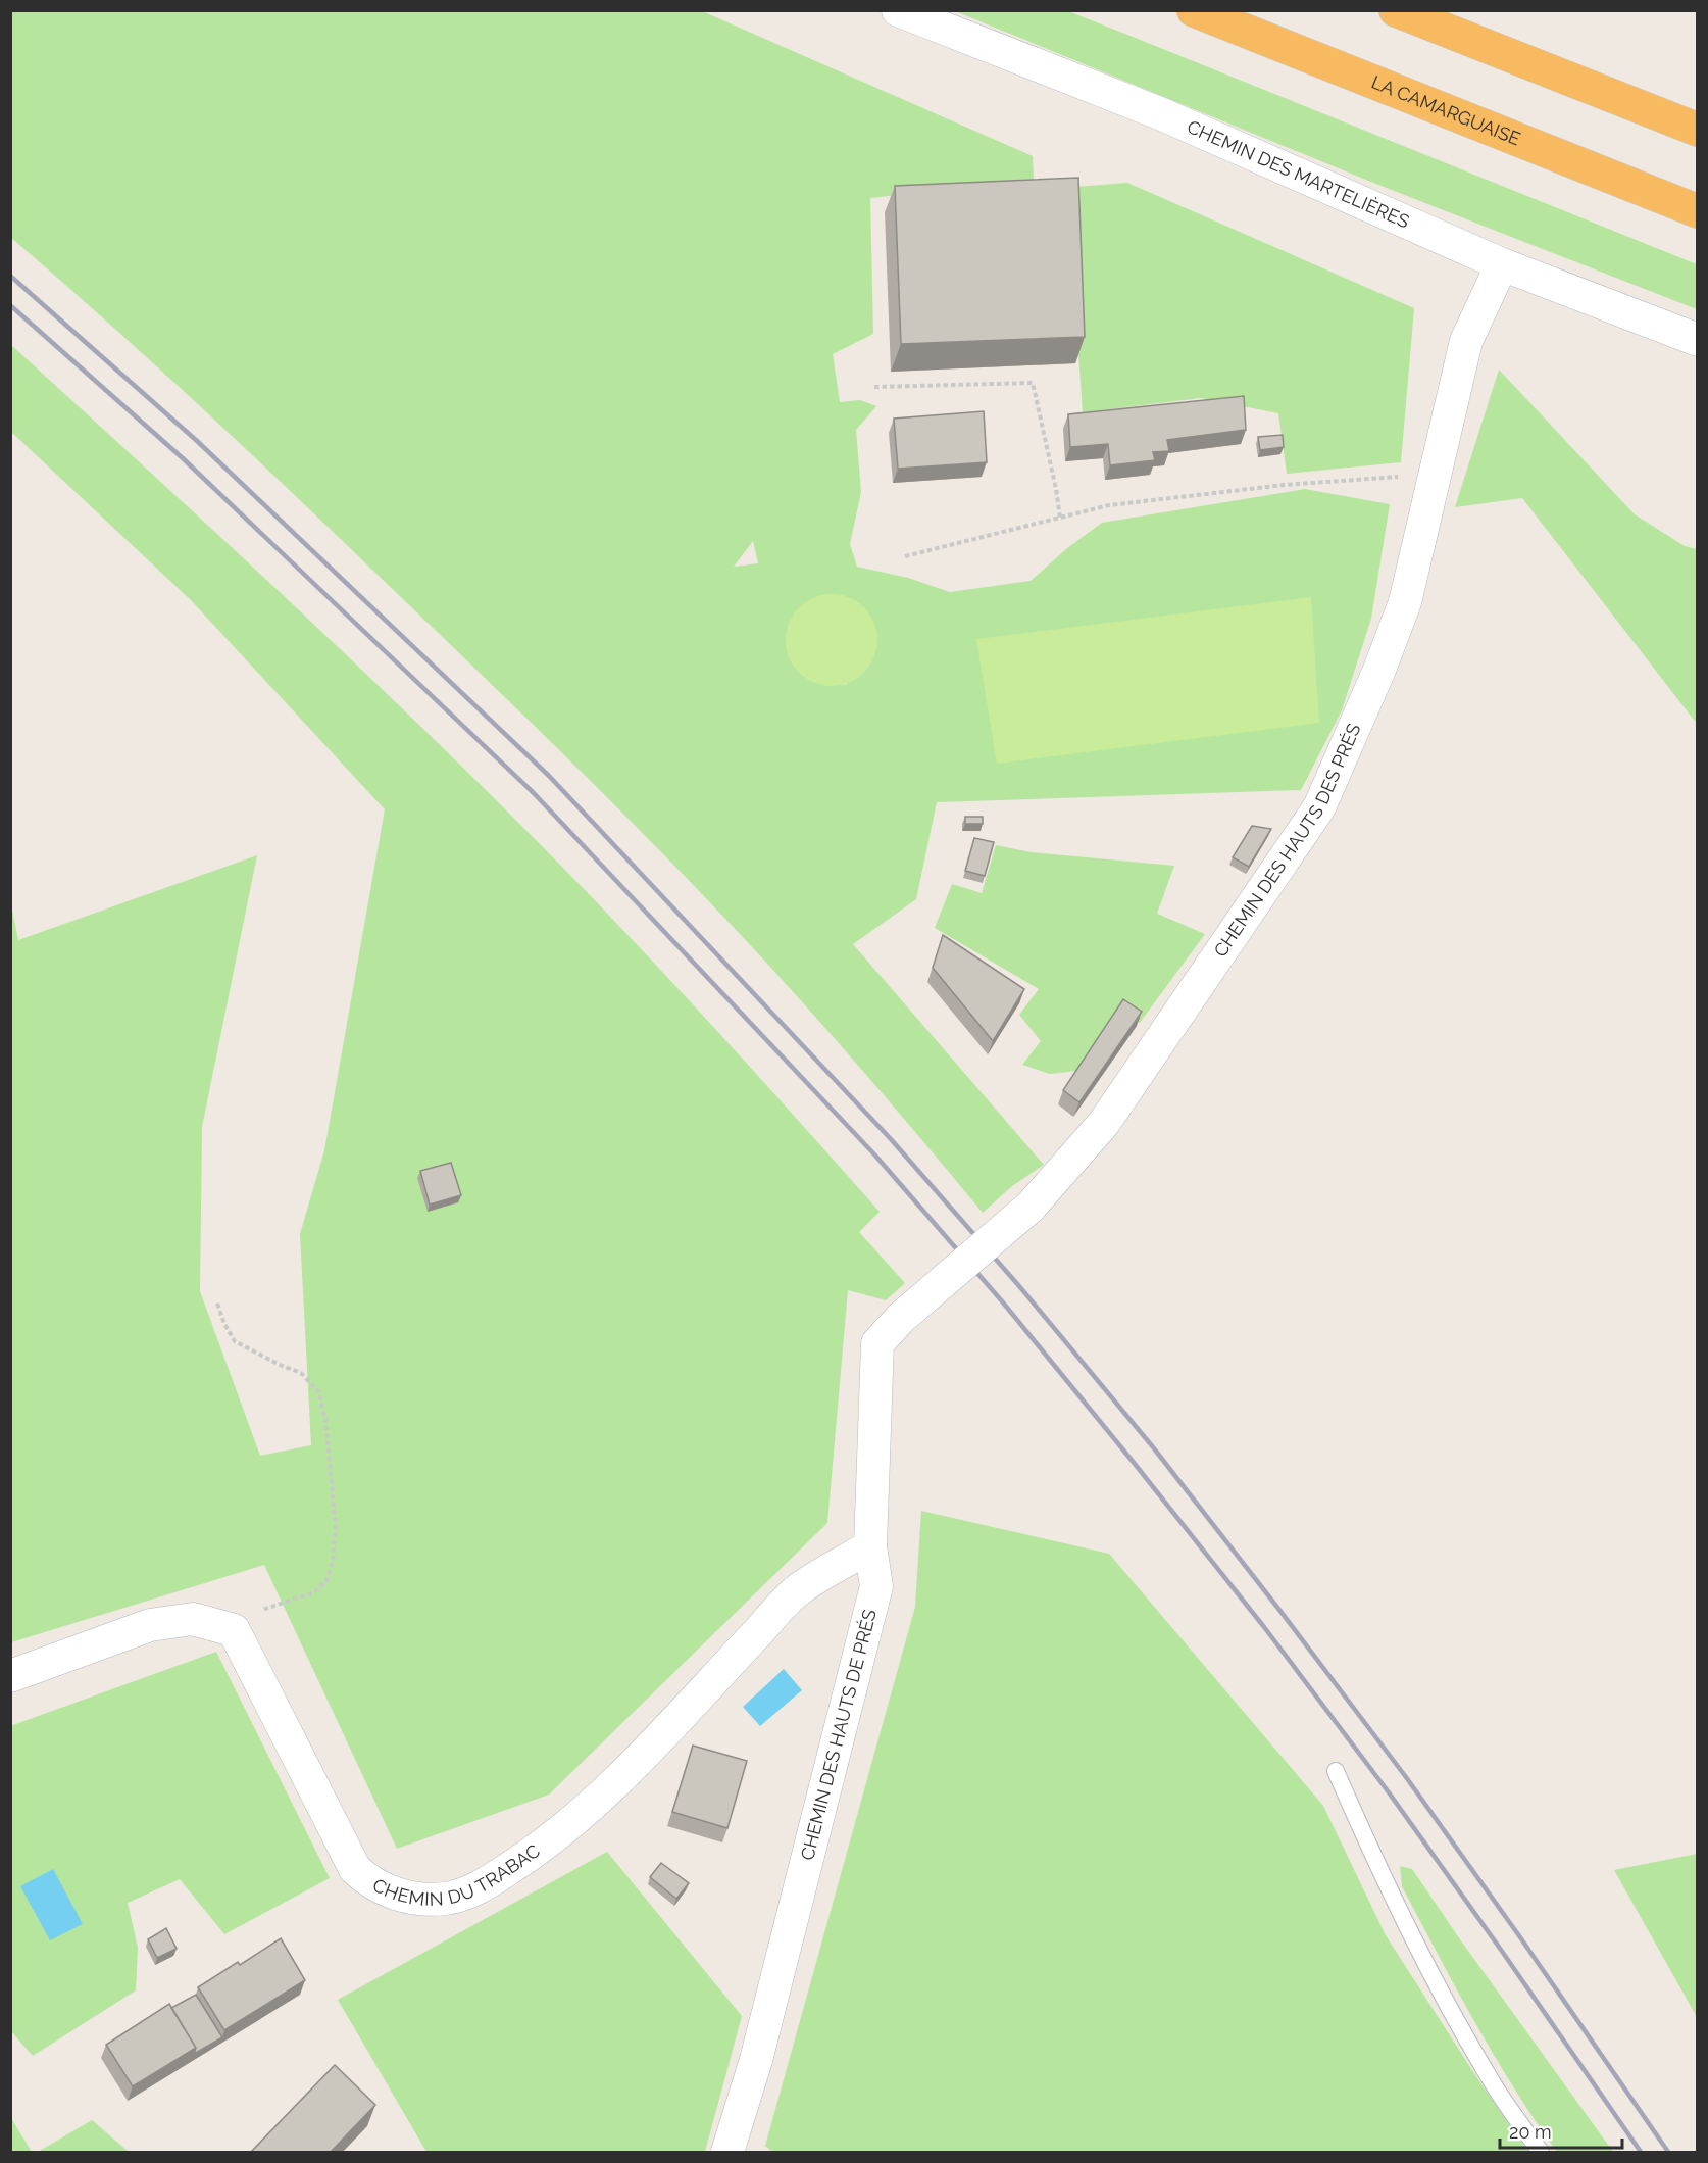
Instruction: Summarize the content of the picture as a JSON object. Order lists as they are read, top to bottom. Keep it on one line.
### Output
{"streets":{"highway":["LA CAMARGUAISE"],"street":["CHEMIN DES MARTELIÈRES","CHEMIN DES HAUTS DES PRÉS","CHEMIN DES HAUTS DE PRÉS","CHEMIN DU TRABAC"]},"crossings":[["CHEMIN DES MARTELIÈRES","CHEMIN DES HAUTS DES PRÉS"],["CHEMIN DES HAUTS DES PRÉS","CHEMIN DES HAUTS DE PRÉS"],["CHEMIN DES HAUTS DE PRÉS","CHEMIN DU TRABAC"]],"scale_bar":"20 m"}
